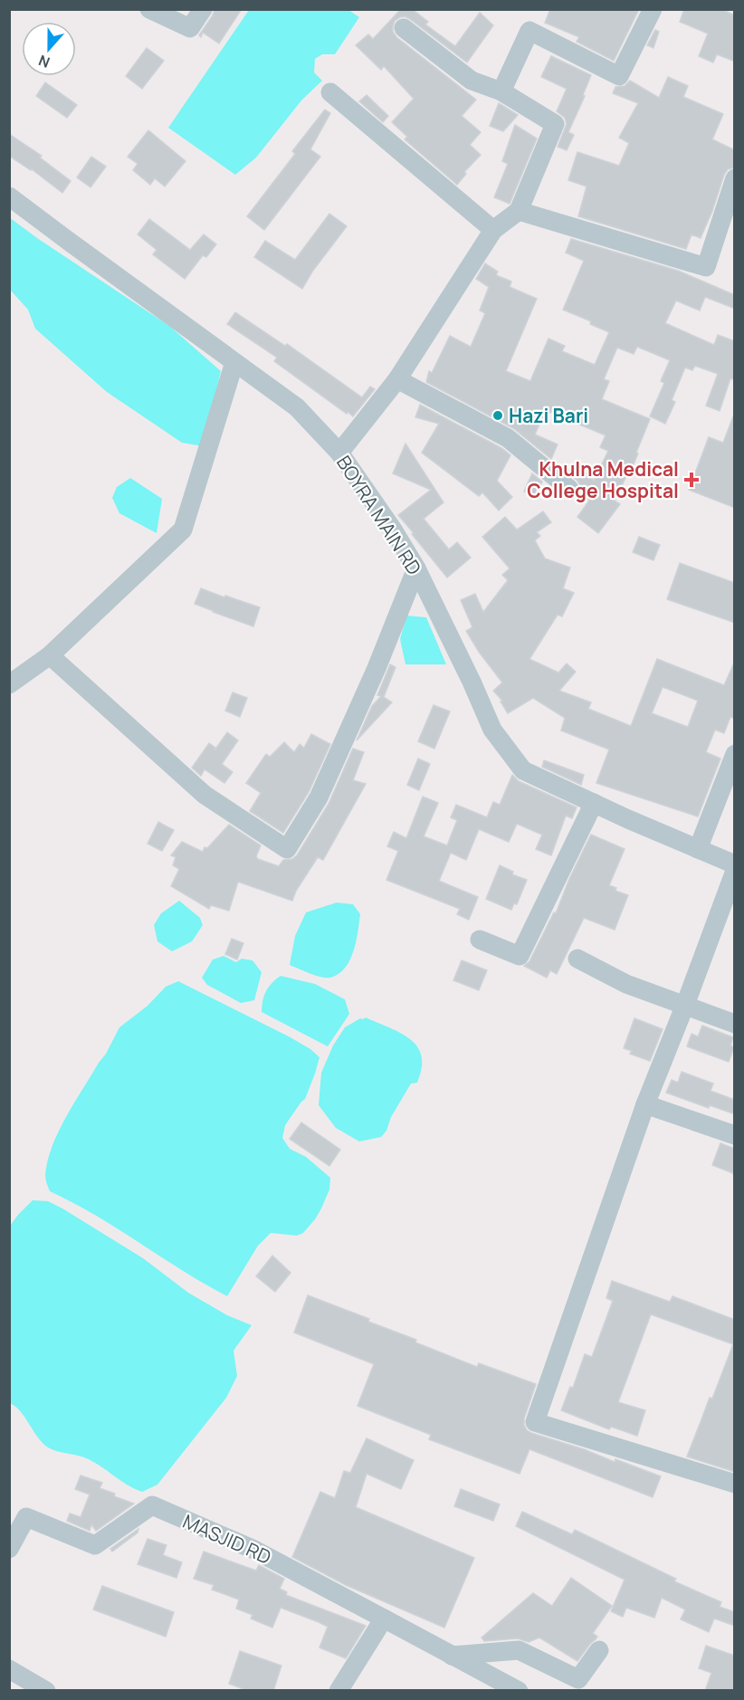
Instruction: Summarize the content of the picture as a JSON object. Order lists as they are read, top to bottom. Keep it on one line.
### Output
{"streets":{"street":["BOYRA MAIN RD","MASJID RD"]},"places":{"other":["Hazi Bari"],"health":["Khulna Medical College Hospital"]},"north":"bottom"}
